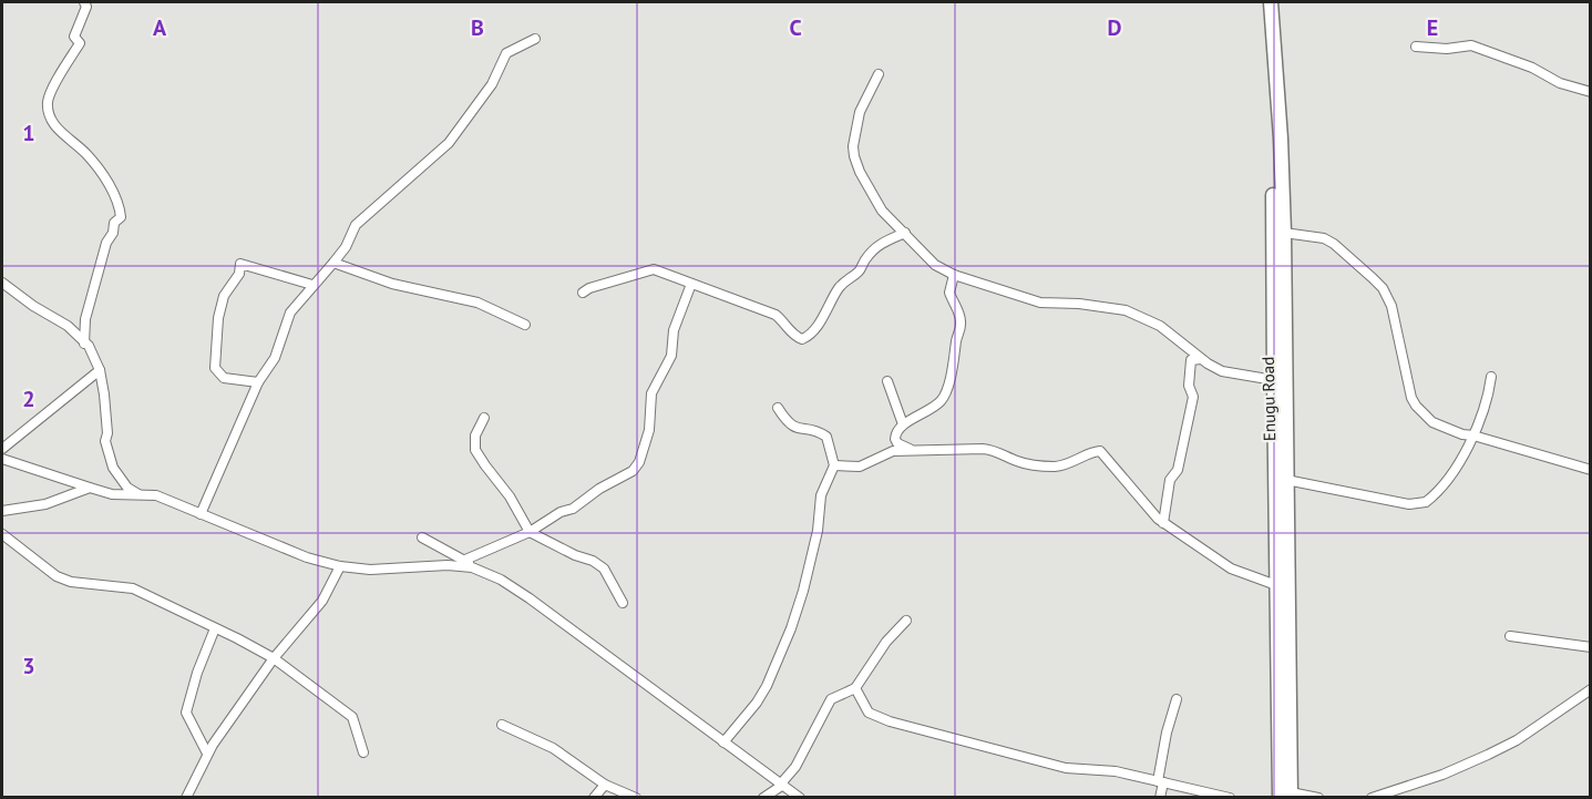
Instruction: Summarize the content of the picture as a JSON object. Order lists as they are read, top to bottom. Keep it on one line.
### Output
{"streets":{"main road":["Enugu Road"]},"grid":{"columns":["A","B","C","D","E"],"rows":["1","2","3"]}}
